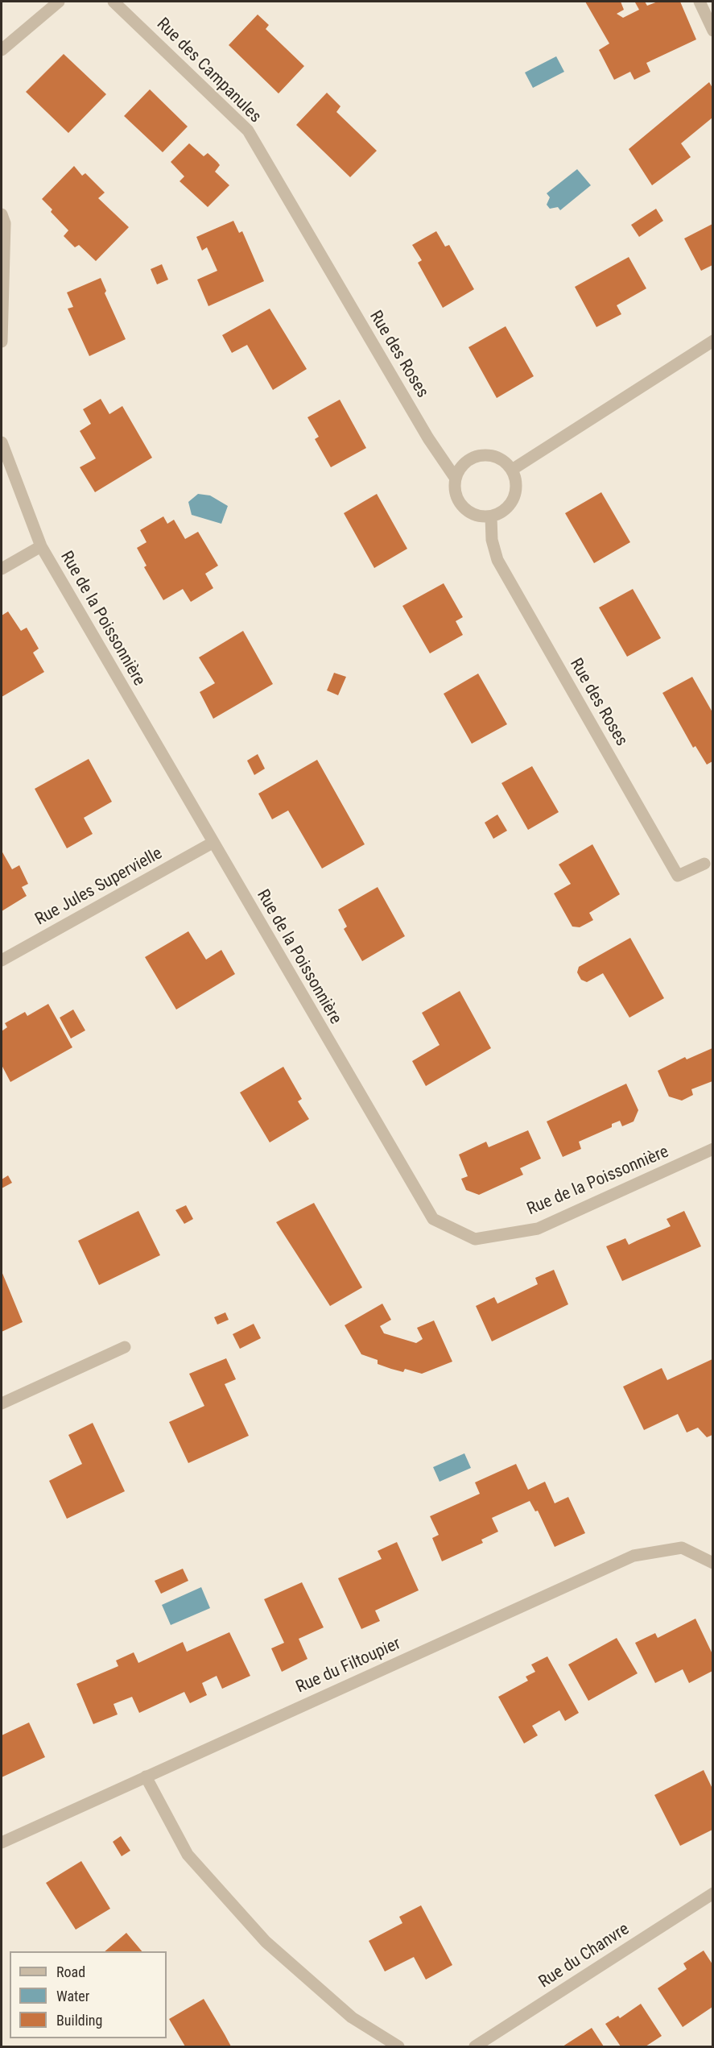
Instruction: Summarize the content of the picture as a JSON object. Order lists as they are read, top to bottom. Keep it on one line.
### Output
{"streets":{"street":["Rue des Campanules","Rue des Roses","Rue de la Poissonnière","Rue Jules Supervielle","Rue du Filtoupier","Rue du Chanvre"]},"crossings":[["Rue des Campanules","Rue des Roses"],["Rue de la Poissonnière","Rue Jules Supervielle"]],"legend":["Road","Water","Building"]}
